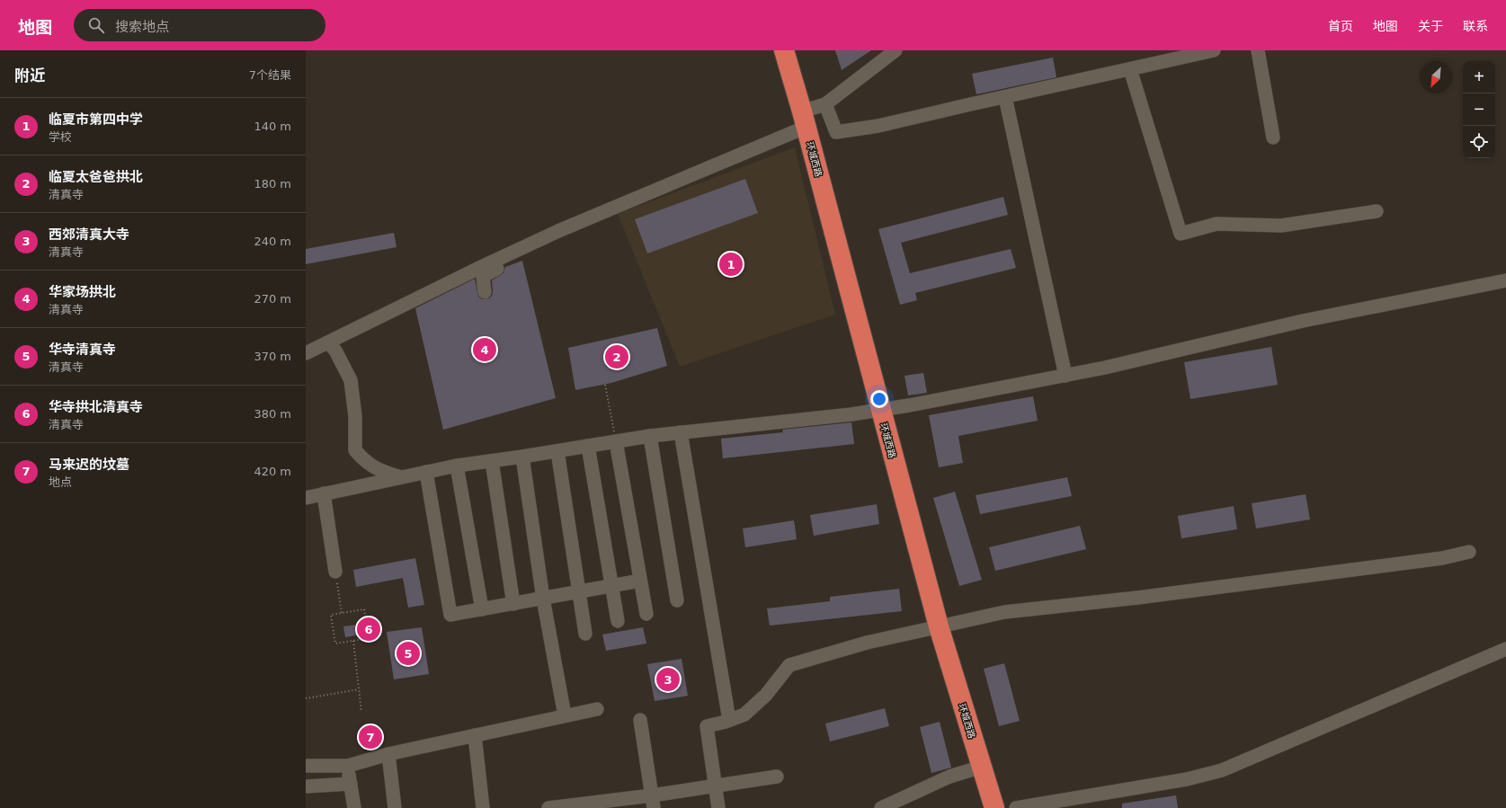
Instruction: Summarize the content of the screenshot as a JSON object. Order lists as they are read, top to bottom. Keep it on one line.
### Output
{"streets":{"highway":["环城西路"]},"north":"bottom left","page":{"header":"地图","search":"搜索地点","nav":["首页","地图","关于","联系"],"heading":["附近","7个结果"],"map_buttons":["+","−"],"list":[{"mark":"1","name":"临夏市第四中学","note":"学校","value":"140 m"},{"mark":"2","name":"临夏太爸爸拱北","note":"清真寺","value":"180 m"},{"mark":"3","name":"西郊清真大寺","note":"清真寺","value":"240 m"},{"mark":"4","name":"华家场拱北","note":"清真寺","value":"270 m"},{"mark":"5","name":"华寺清真寺","note":"清真寺","value":"370 m"},{"mark":"6","name":"华寺拱北清真寺","note":"清真寺","value":"380 m"},{"mark":"7","name":"马来迟的坟墓","note":"地点","value":"420 m"}],"pins":["1","4","2","6","5","3","7"]}}
